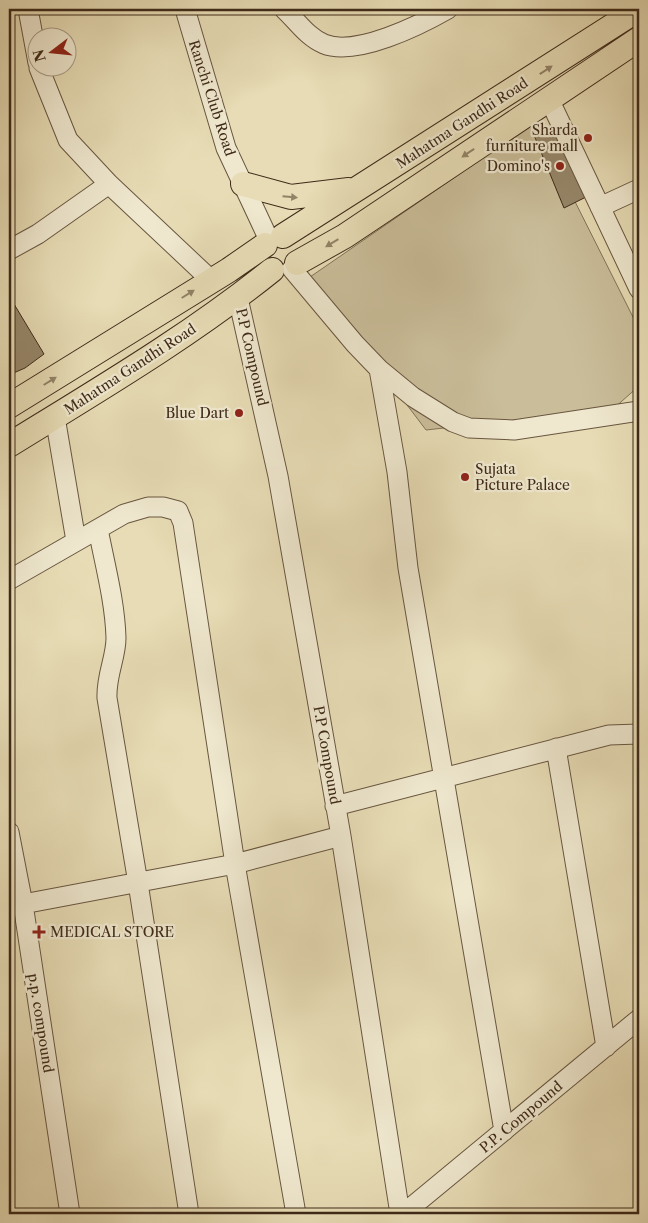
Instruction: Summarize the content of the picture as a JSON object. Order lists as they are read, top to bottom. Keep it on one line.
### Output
{"streets":{"main road":["Mahatma Gandhi Road"],"street":["Ranchi Club Road","P.P Compound","p.p. compound","P.P. Compound"]},"crossings":[["Ranchi Club Road","Mahatma Gandhi Road"],["Mahatma Gandhi Road","P.P Compound"],["P.P Compound","P.P. Compound"]],"places":{"other":["Sharda furniture mall","Domino's","Blue Dart","Sujata Picture Palace"],"health":["MEDICAL STORE"]},"north":"left"}
